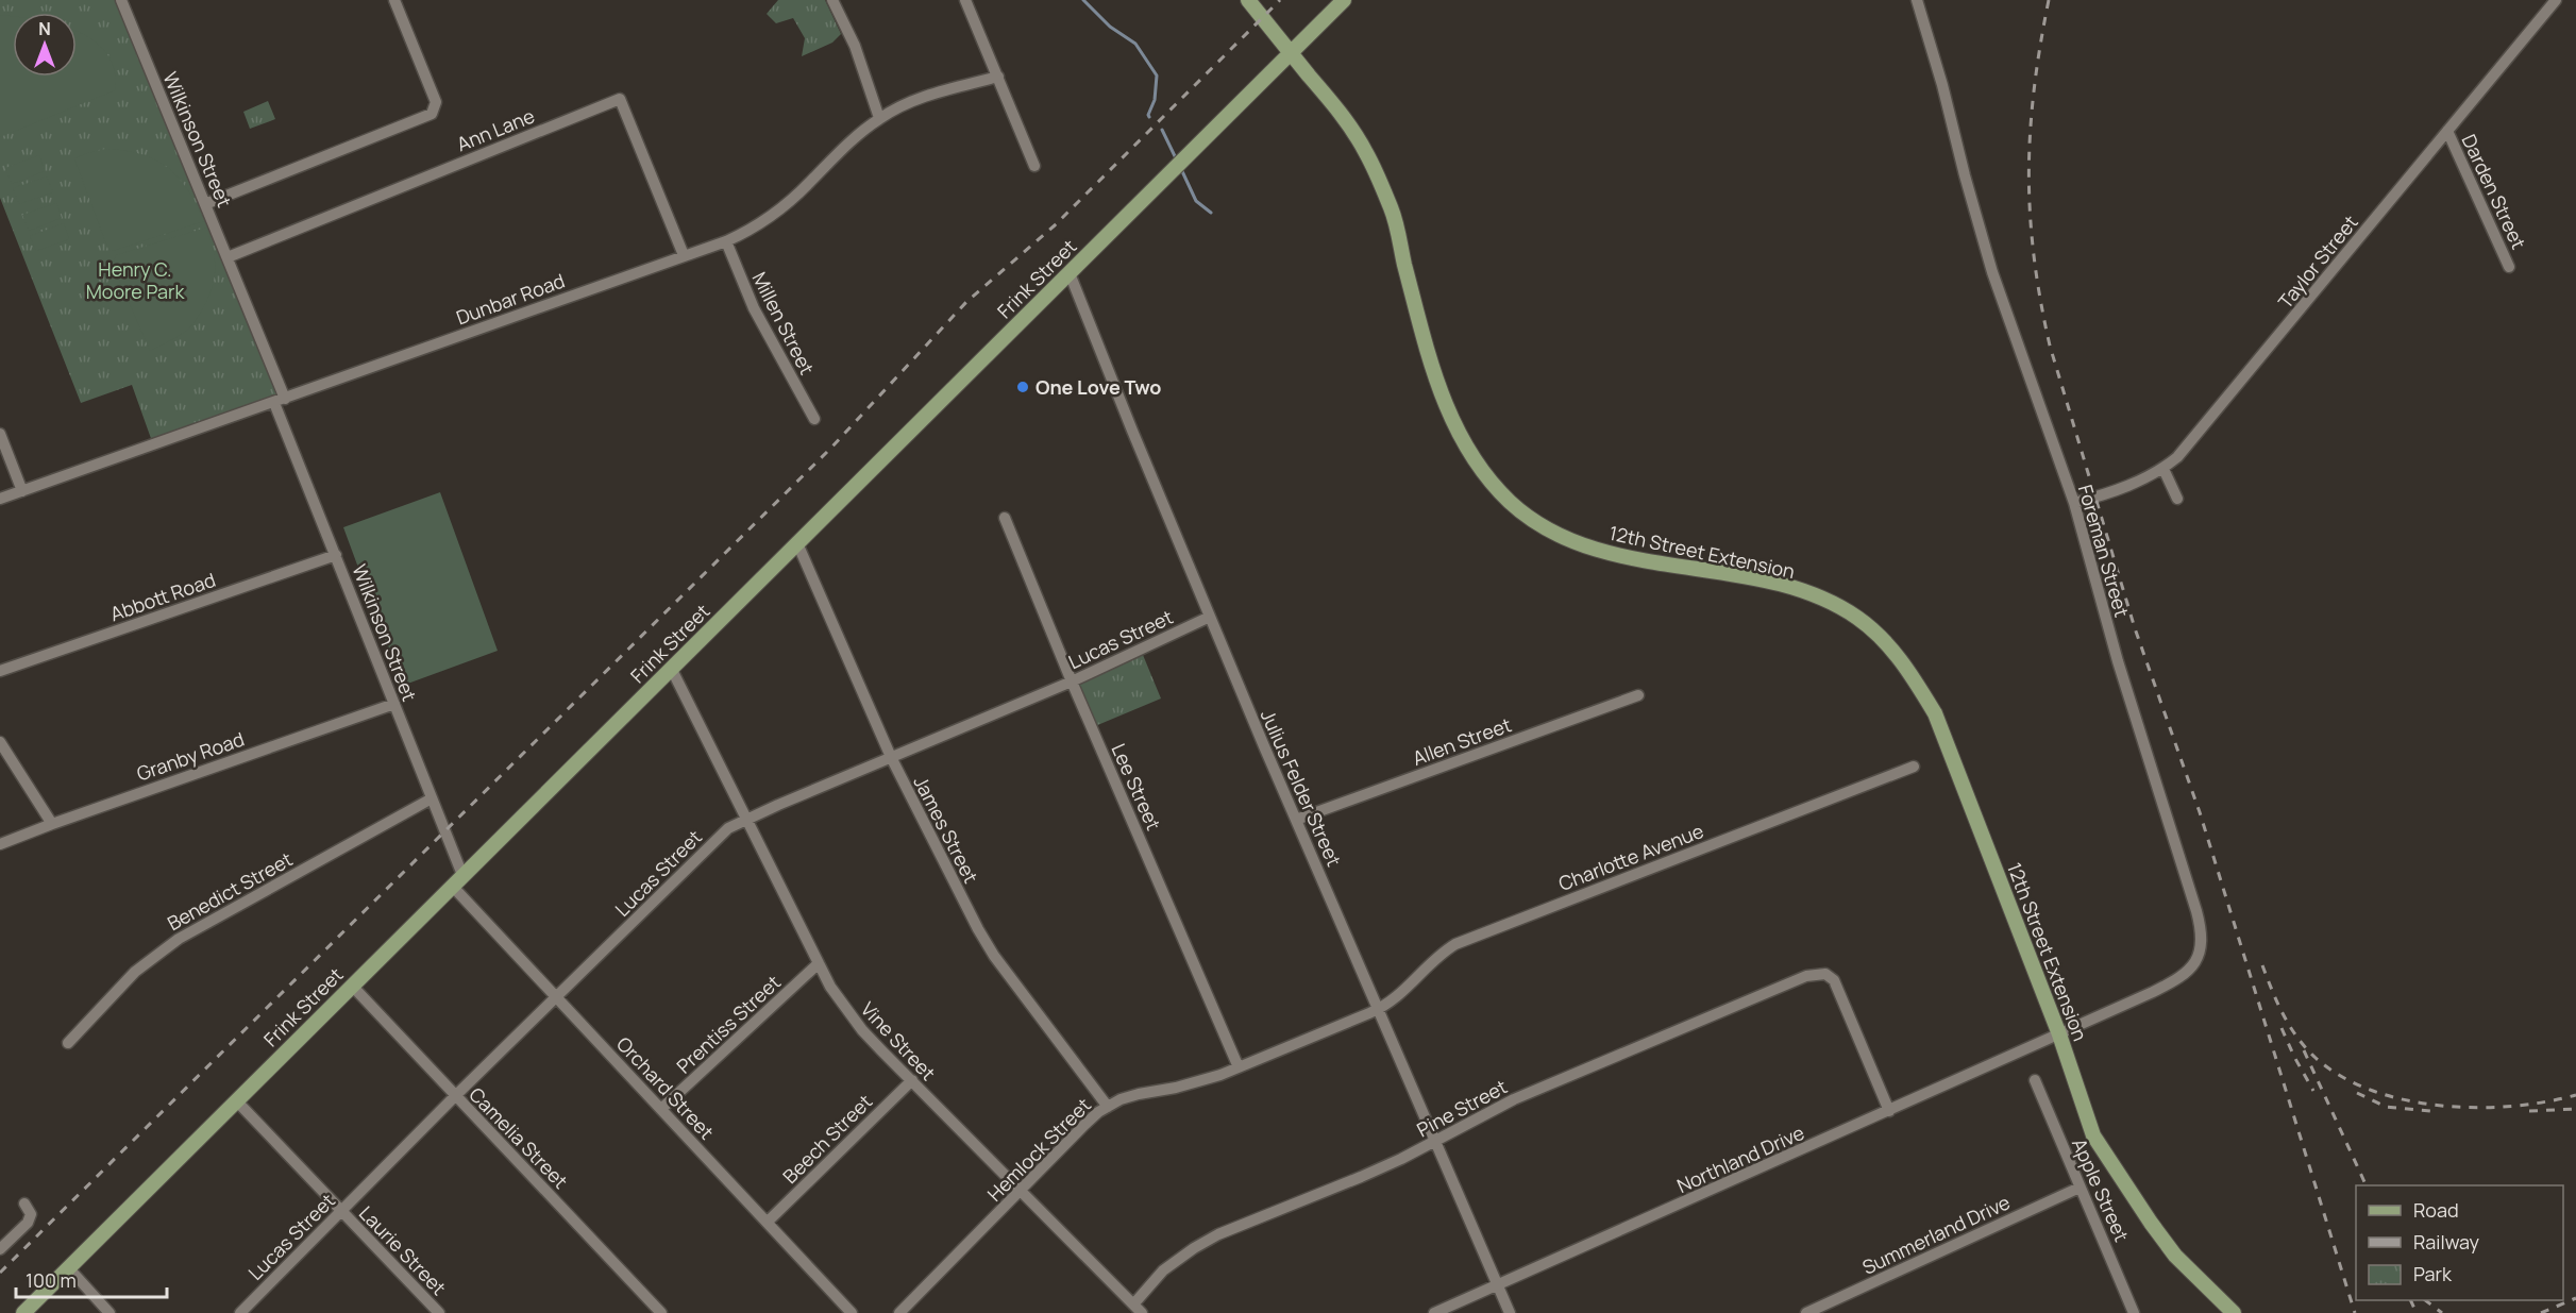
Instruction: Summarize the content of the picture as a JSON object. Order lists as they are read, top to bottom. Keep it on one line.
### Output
{"streets":{"main road":["Frink Street","12th Street Extension"],"street":["Ann Lane","Wilkinson Street","Darden Street","Taylor Street","Dunbar Road","Millen Street","Foreman Street","Abbott Road","Lucas Street","Allen Street","Granby Road","Lee Street","Julius Felder Street","James Street","Charlotte Avenue","Benedict Street","Prentiss Street","Vine Street","Orchard Street","Pine Street","Camelia Street","Beech Street","Hemlock Street","Northland Drive","Apple Street","Summerland Drive","Laurie Street"]},"crossings":[["Ann Lane","Wilkinson Street"],["Ann Lane","Dunbar Road"],["Wilkinson Street","Frink Street"],["Wilkinson Street","Dunbar Road"],["Wilkinson Street","Abbott Road"],["Wilkinson Street","Granby Road"],["Wilkinson Street","Benedict Street"],["Wilkinson Street","Orchard Street"],["Darden Street","Taylor Street"],["Taylor Street","Foreman Street"],["Frink Street","12th Street Extension"],["Frink Street","Julius Felder Street"],["Frink Street","James Street"],["Frink Street","Vine Street"],["Frink Street","Orchard Street"],["Frink Street","Camelia Street"],["Frink Street","Laurie Street"],["Dunbar Road","Millen Street"],["Foreman Street","12th Street Extension"],["Foreman Street","Northland Drive"],["12th Street Extension","Northland Drive"],["Lucas Street","Lee Street"],["Lucas Street","Julius Felder Street"],["Lucas Street","James Street"],["Lucas Street","Vine Street"],["Lucas Street","Orchard Street"],["Lucas Street","Camelia Street"],["Lucas Street","Laurie Street"],["Allen Street","Julius Felder Street"],["Lee Street","Hemlock Street"],["Julius Felder Street","Charlotte Avenue"],["Julius Felder Street","Pine Street"],["Julius Felder Street","Hemlock Street"],["Julius Felder Street","Northland Drive"],["James Street","Hemlock Street"],["Charlotte Avenue","Hemlock Street"],["Prentiss Street","Vine Street"],["Prentiss Street","Orchard Street"],["Vine Street","Pine Street"],["Vine Street","Beech Street"],["Vine Street","Hemlock Street"],["Orchard Street","Beech Street"],["Pine Street","Northland Drive"],["Apple Street","Summerland Drive"]],"parks":["Henry C. Moore Park"],"places":["One Love Two"],"legend":["Road","Railway","Park"],"scale_bar":"100 m","north":"top"}
